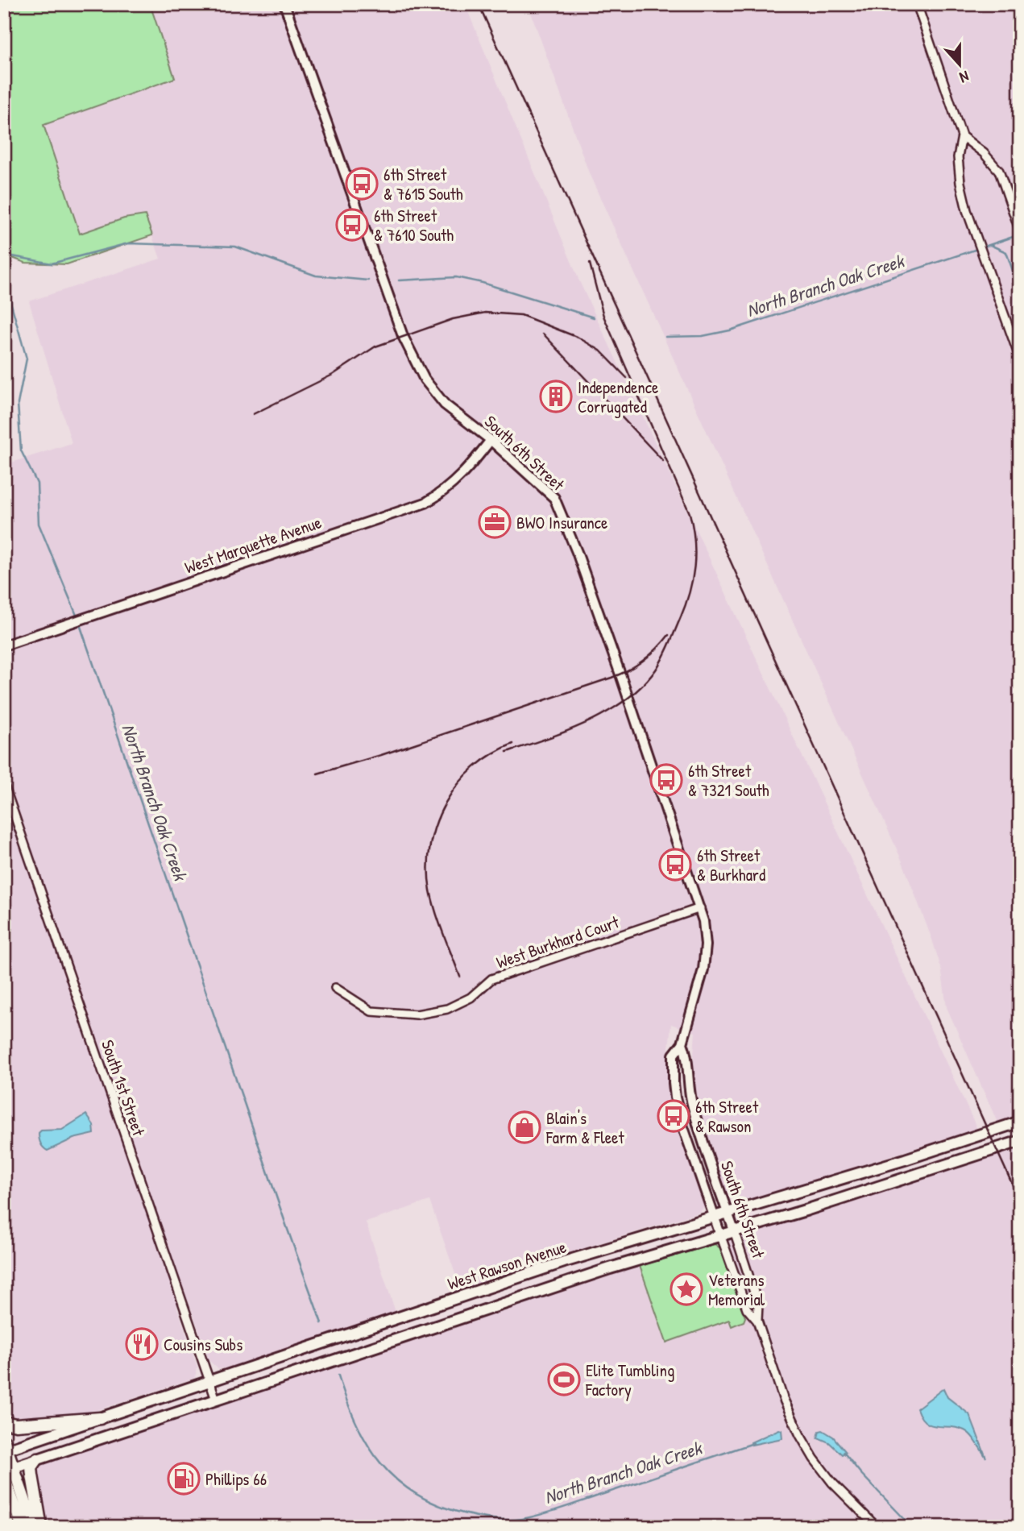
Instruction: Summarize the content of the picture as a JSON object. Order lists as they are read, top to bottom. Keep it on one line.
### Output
{"streets":{"main road":["West Rawson Avenue"],"street":["South 6th Street","West Marquette Avenue","West Burkhard Court","South 1st Street"]},"crossings":[["South 6th Street","West Marquette Avenue"],["South 6th Street","West Burkhard Court"],["South 6th Street","West Rawson Avenue"],["South 1st Street","West Rawson Avenue"]],"water":["North Branch Oak Creek"],"places":{"bus stop":["6th Street & 7615 South","6th Street & 7610 South","6th Street & 7321 South","6th Street & Burkhard","6th Street & Rawson"],"building":["Independence Corrugated"],"office":["BWO Insurance"],"shop":["Blain's Farm & Fleet"],"place":["Veterans Memorial"],"restaurant":["Cousins Subs"],"sports":["Elite Tumbling Factory"],"fuel station":["Phillips 66"]},"north":"bottom"}
